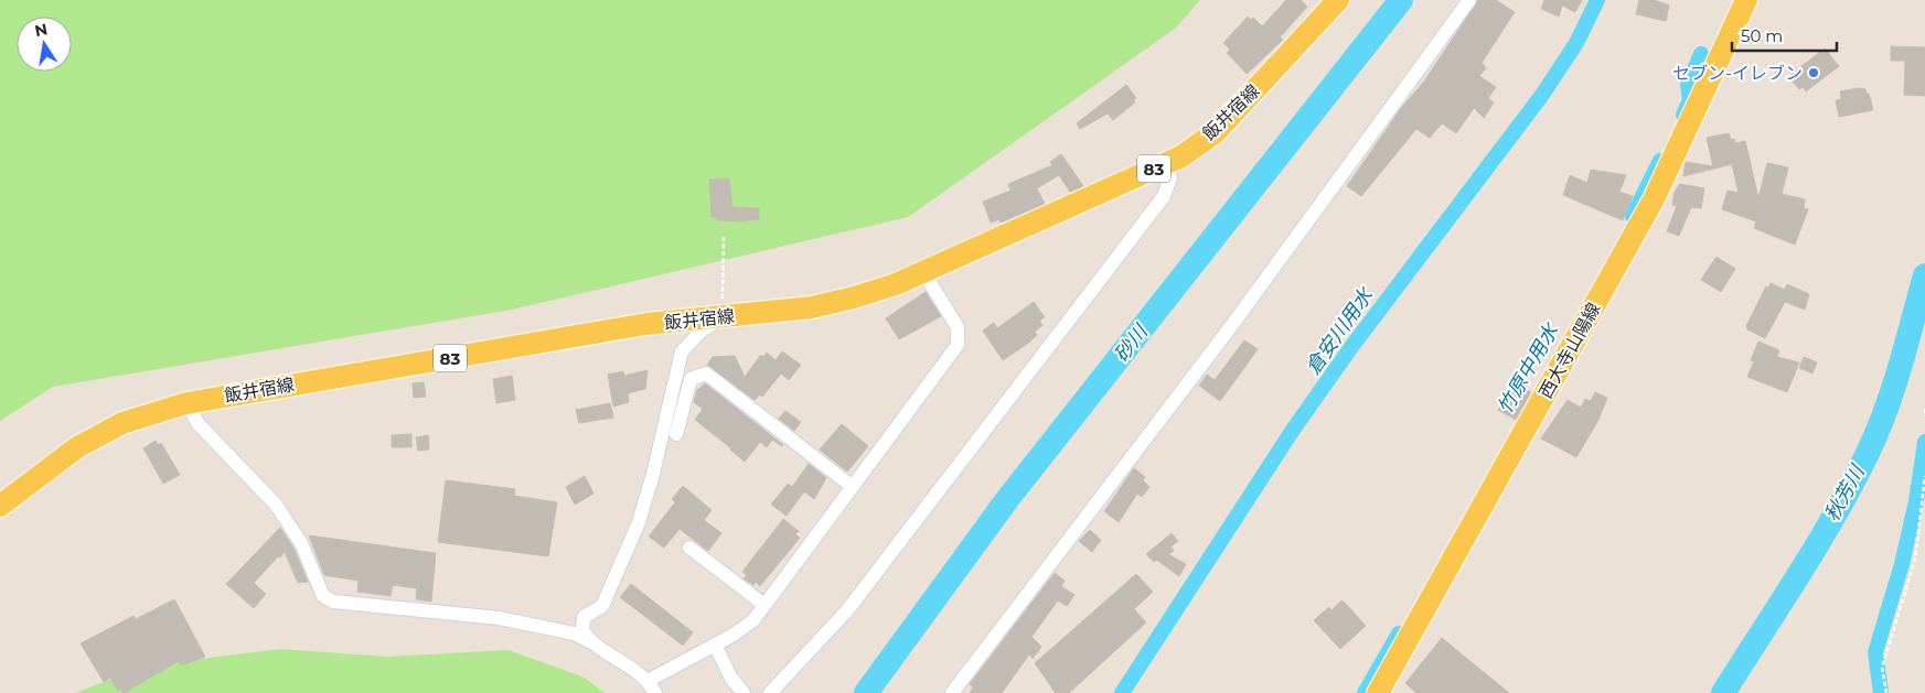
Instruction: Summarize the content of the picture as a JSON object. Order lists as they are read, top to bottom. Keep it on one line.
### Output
{"streets":{"main road":["飯井宿線","83","西大寺山陽線"]},"water":["倉安川用水","砂川","竹原中用水","秋芳川"],"places":["セブン-イレブン"],"scale_bar":"50 m","north":"top"}
